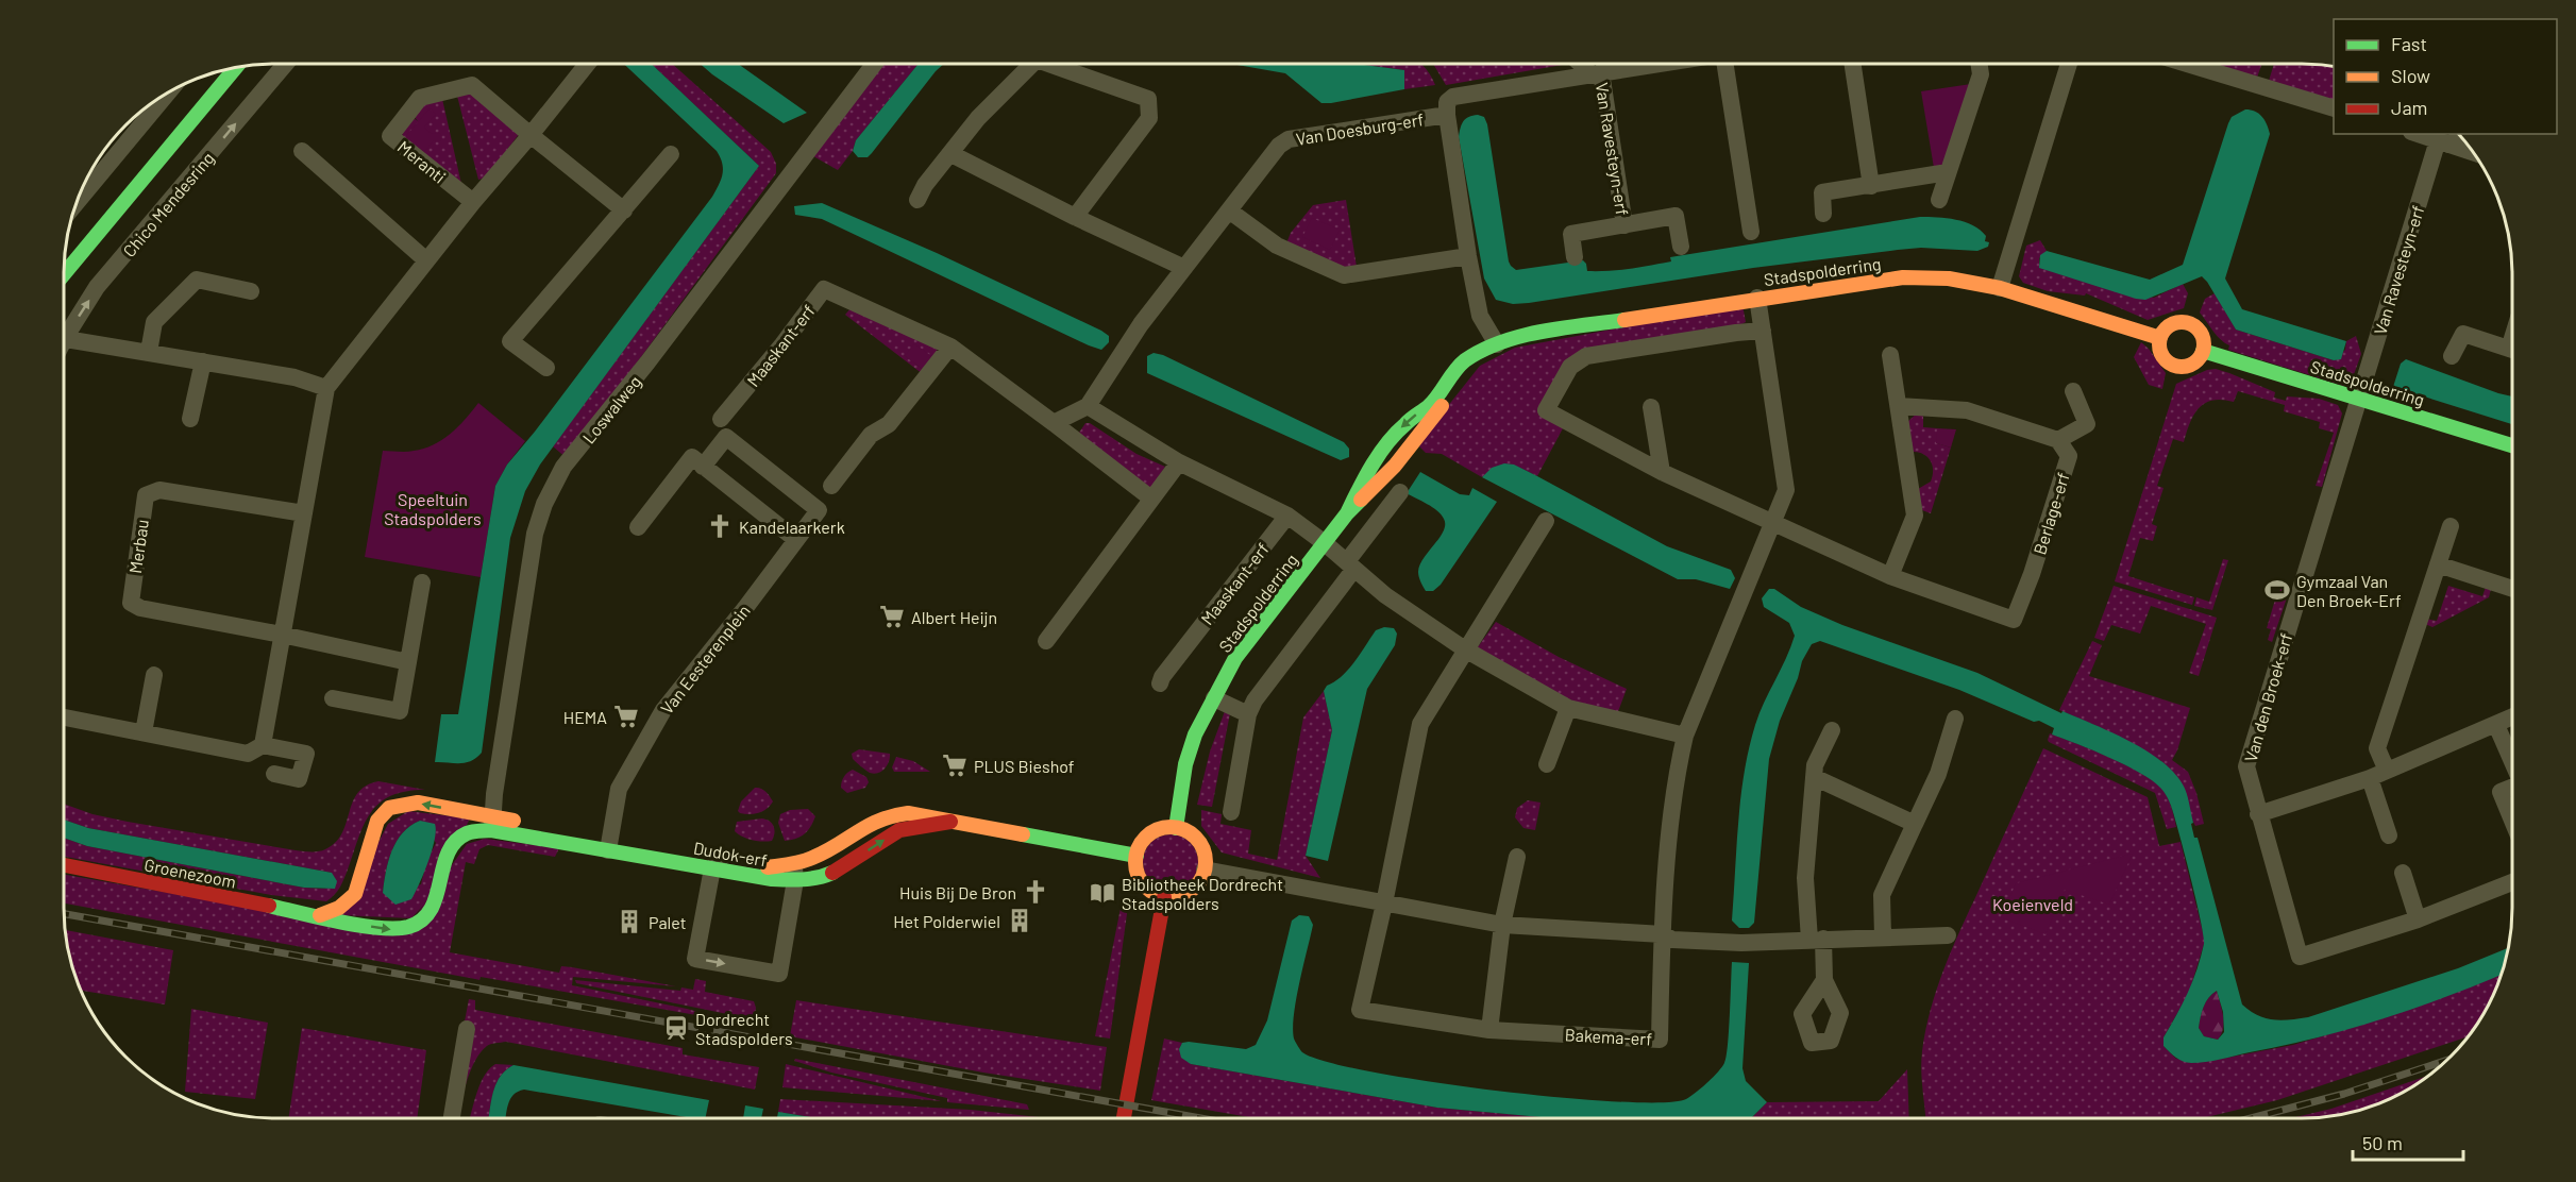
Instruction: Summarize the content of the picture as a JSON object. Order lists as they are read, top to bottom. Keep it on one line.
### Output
{"streets":{"street":["Van Doesburg-erf","Van Ravesteyn-erf","Meranti","Chico Mendesring","Stadspolderring","Maaskant-erf","Loswalweg","Berlage-erf","Merbau","Van Eesterenplein","Van den Broek-erf","Dudok-erf","Groenezoom","Bakema-erf"]},"crossings":[["Van Doesburg-erf","Van Ravesteyn-erf"],["Van Doesburg-erf","Stadspolderring"],["Van Ravesteyn-erf","Stadspolderring"],["Van Ravesteyn-erf","Van den Broek-erf"],["Stadspolderring","Van den Broek-erf"],["Stadspolderring","Dudok-erf"],["Loswalweg","Dudok-erf"],["Loswalweg","Groenezoom"],["Berlage-erf","Bakema-erf"],["Van Eesterenplein","Dudok-erf"],["Dudok-erf","Groenezoom"]],"one_way":["Groenezoom"],"parks":["Speeltuin Stadspolders","Koeienveld"],"places":{"church":["Kandelaarkerk","Huis Bij De Bron"],"sports":["Gymzaal Van Den Broek-Erf"],"supermarket":["Albert Heijn","HEMA","PLUS Bieshof"],"library":["Bibliotheek Dordrecht Stadspolders"],"building":["Het Polderwiel","Palet"],"station":["Dordrecht Stadspolders"]},"legend":["Fast","Slow","Jam"],"scale_bar":"50 m"}
